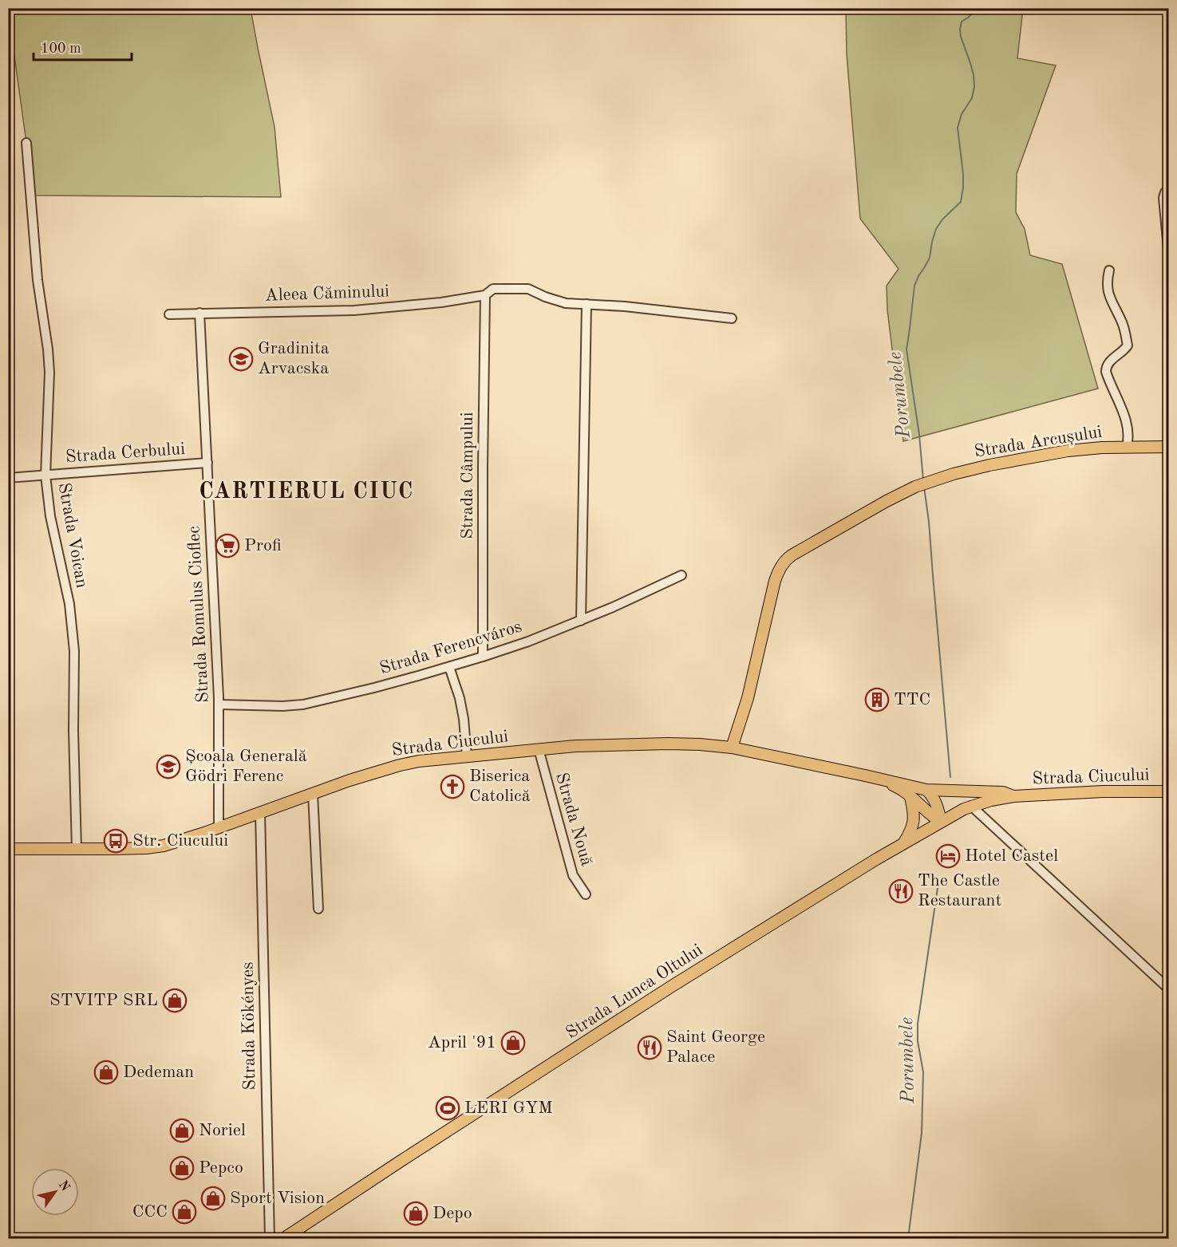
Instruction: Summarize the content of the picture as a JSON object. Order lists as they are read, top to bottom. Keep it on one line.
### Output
{"streets":{"main road":["Strada Arcușului","Strada Ciucului","Strada Lunca Oltului"],"street":["Aleea Căminului","Strada Cerbului","Strada Câmpului","Strada Voican","Strada Romulus Cioflec","Strada Ferencváros","Strada Nouă","Strada Kökényes"]},"crossings":[["Aleea Căminului","Strada Câmpului"],["Aleea Căminului","Strada Romulus Cioflec"],["Strada Arcușului","Strada Ciucului"],["Strada Cerbului","Strada Voican"],["Strada Cerbului","Strada Romulus Cioflec"],["Strada Câmpului","Strada Ferencváros"],["Strada Voican","Strada Ciucului"],["Strada Romulus Cioflec","Strada Ferencváros"],["Strada Romulus Cioflec","Strada Ciucului"],["Strada Ciucului","Strada Nouă"],["Strada Ciucului","Strada Lunca Oltului"],["Strada Ciucului","Strada Kökényes"]],"districts":["CARTIERUL CIUC"],"water":["Porumbele"],"places":{"school or university":["Gradinita Arvacska","Școala Generală Gödri Ferenc"],"supermarket":["Profi"],"building":["TTC"],"church":["Biserica Catolică"],"bus stop":["Str. Ciucului"],"hotel":["Hotel Castel"],"restaurant":["The Castle Restaurant","Saint George Palace"],"shop":["STVITP SRL","April '91","Dedeman","Noriel","Pepco","Sport Vision","CCC","Depo"],"sports":["LERI GYM"]},"scale_bar":"100 m","north":"top right"}
